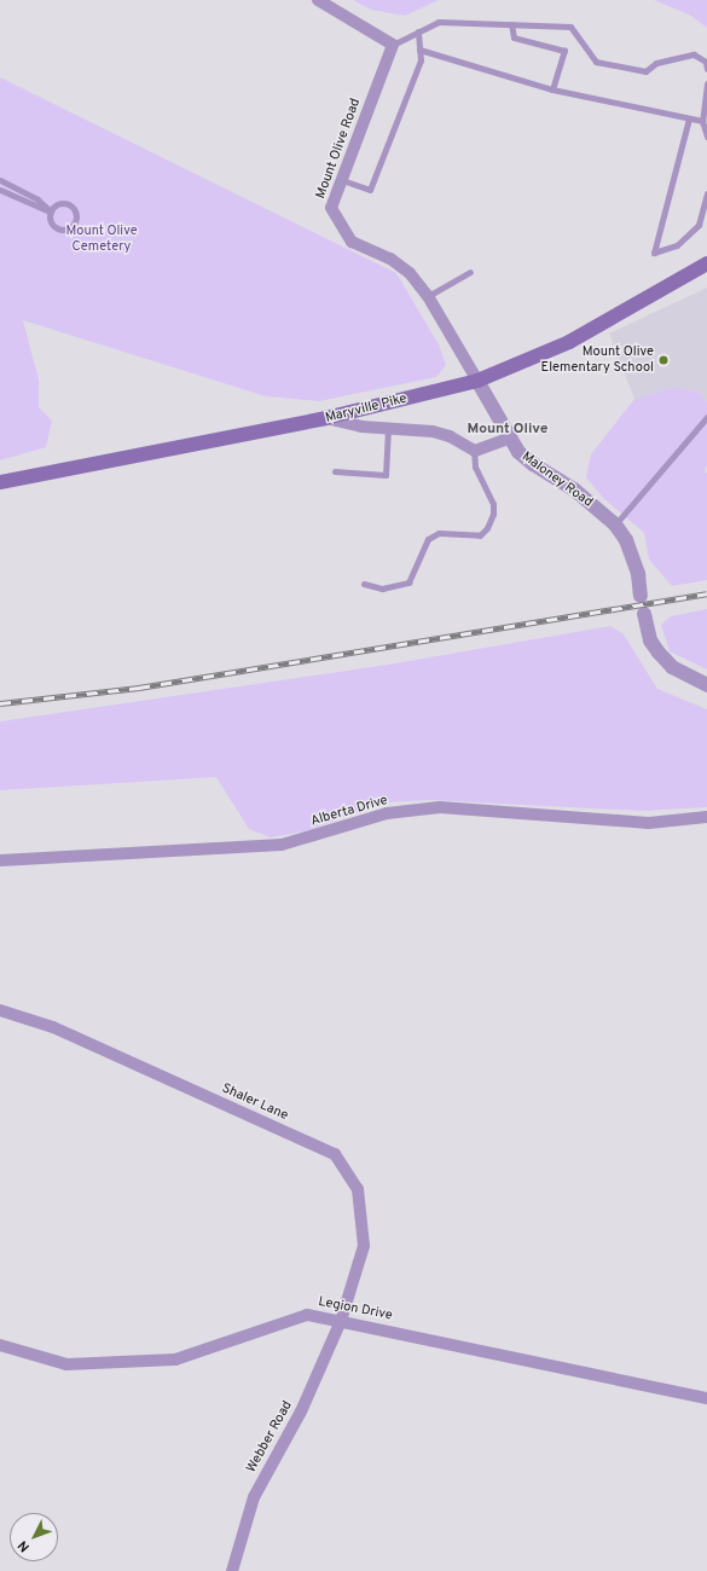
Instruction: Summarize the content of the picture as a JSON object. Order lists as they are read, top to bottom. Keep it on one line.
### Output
{"streets":{"main road":["Maryville Pike"],"street":["Mount Olive Road","Maloney Road","Alberta Drive","Shaler Lane","Legion Drive","Webber Road"]},"crossings":[["Mount Olive Road","Maryville Pike"],["Mount Olive Road","Maloney Road"],["Maryville Pike","Maloney Road"],["Shaler Lane","Legion Drive"],["Shaler Lane","Webber Road"],["Legion Drive","Webber Road"]],"districts":["Mount Olive"],"parks":["Mount Olive Cemetery"],"places":["Mount Olive Elementary School"],"north":"bottom left"}
